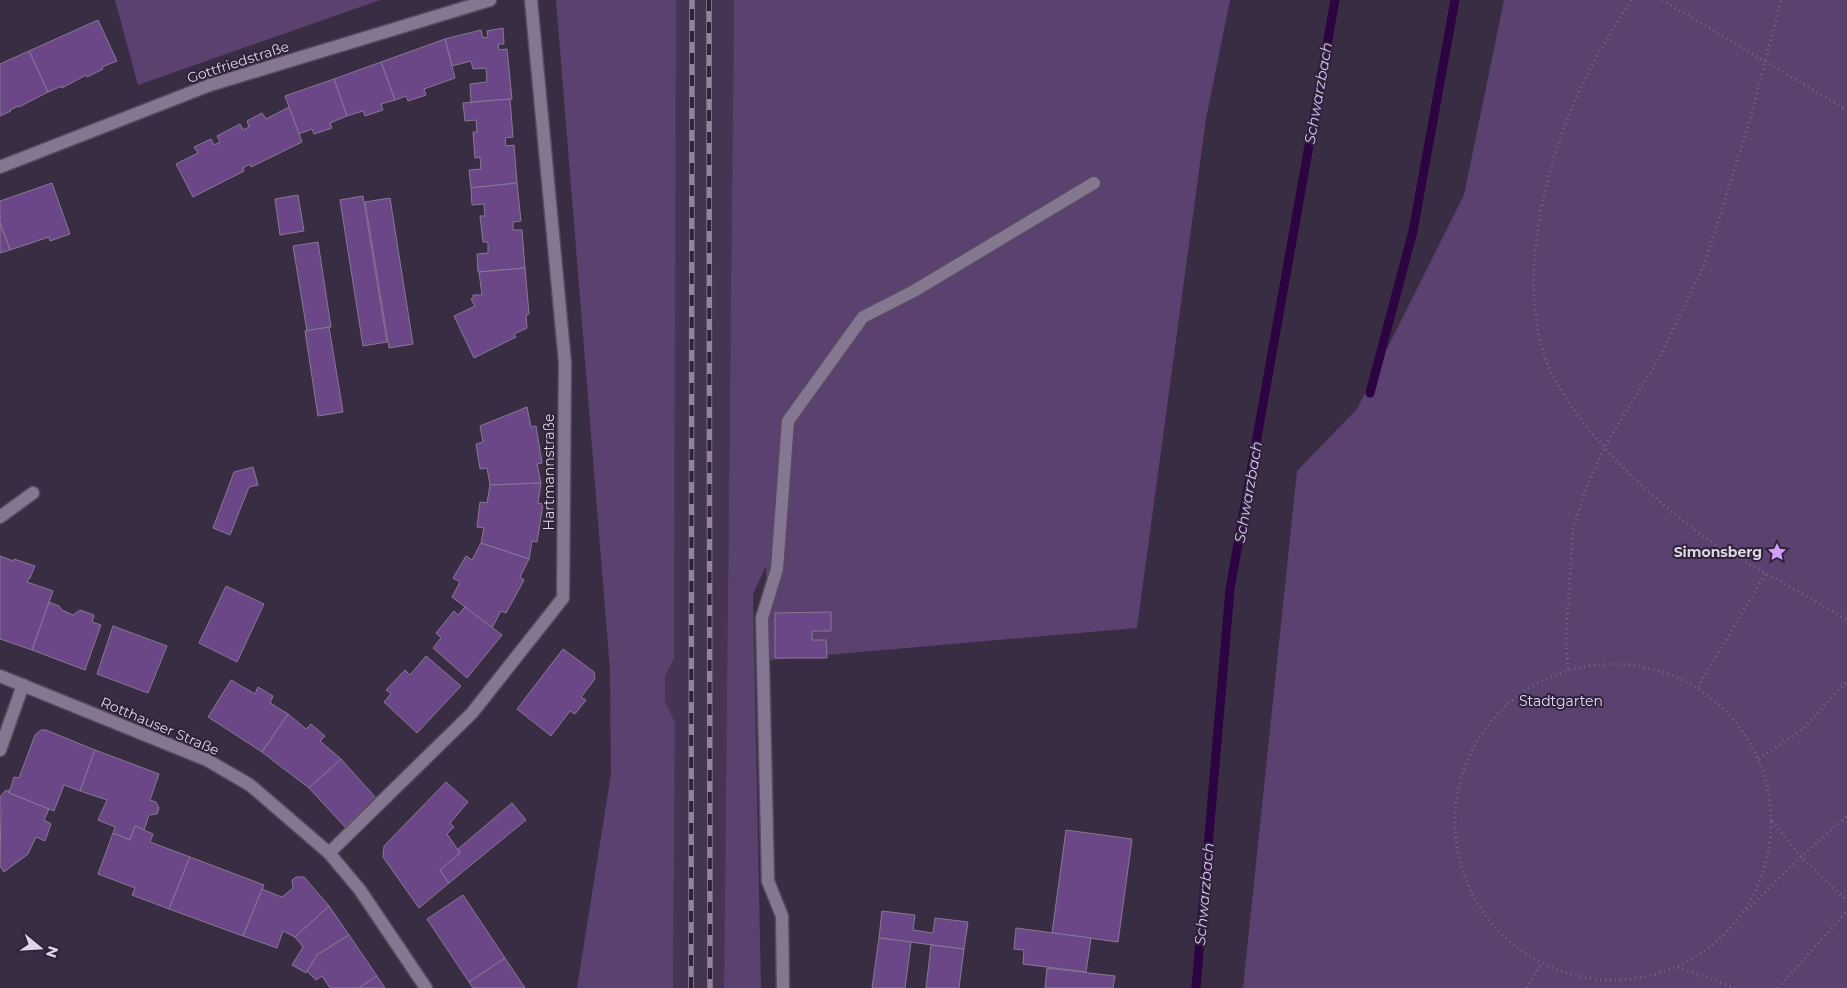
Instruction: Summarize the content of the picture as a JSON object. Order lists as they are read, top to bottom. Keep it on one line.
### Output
{"streets":{"street":["Gottfriedstraße","Hartmannstraße","Rotthauser Straße"]},"crossings":[["Hartmannstraße","Rotthauser Straße"]],"water":["Schwarzbach"],"parks":["Stadtgarten"],"places":{"place":["Simonsberg"]},"north":"right"}
